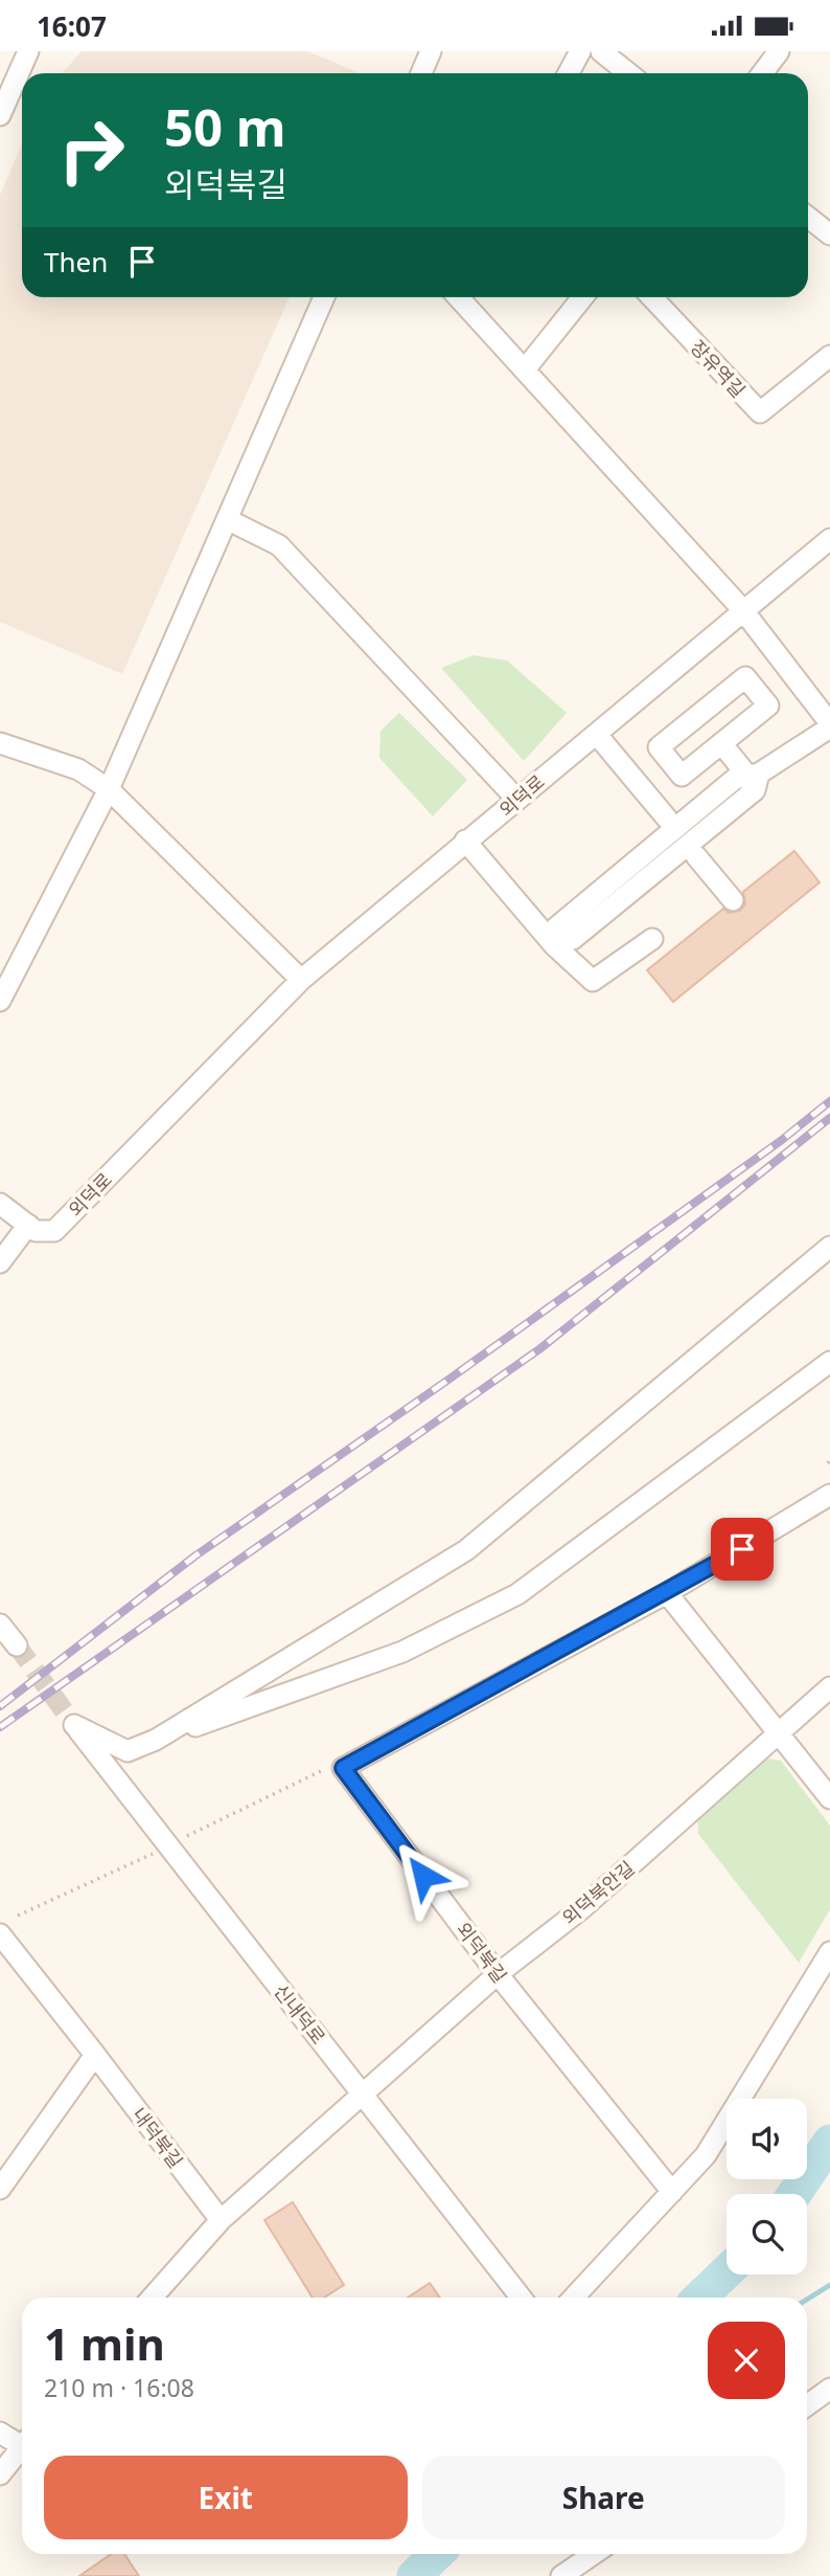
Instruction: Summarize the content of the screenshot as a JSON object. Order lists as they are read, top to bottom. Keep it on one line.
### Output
{"streets":{"street":["장유역길","외덕로","외덕북안길","외덕북길","신내덕로","내덕북길"]},"crossings":[["외덕북안길","외덕북길"],["외덕북안길","신내덕로"]],"page":{"status":"16:07","turn":["50 m","외덕북길"],"then":"Then","heading":["1 min","210 m · 16:08"],"buttons":["Exit","Share"]}}
